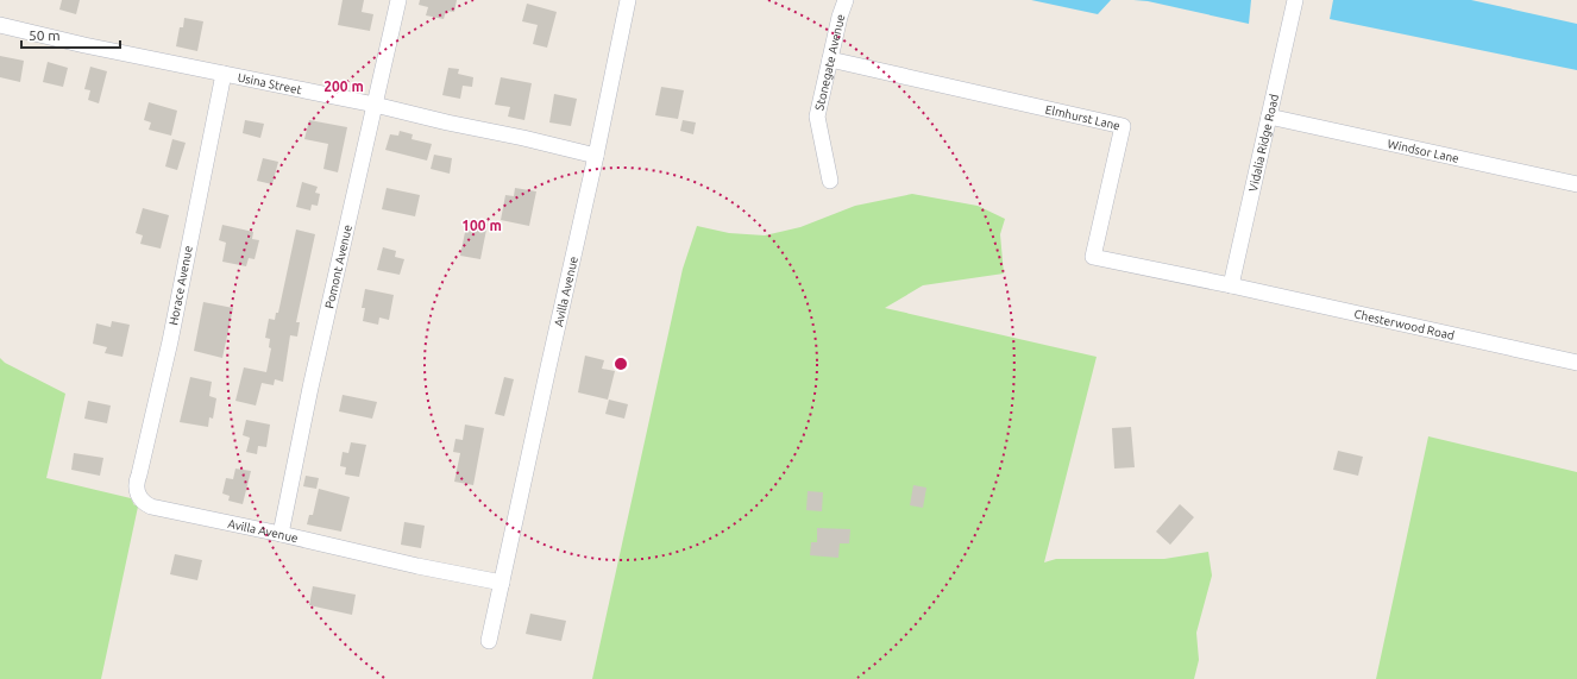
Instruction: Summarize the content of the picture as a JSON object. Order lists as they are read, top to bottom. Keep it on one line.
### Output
{"streets":{"street":["Stonegate Avenue","Usina Street","Elmhurst Lane","Vidalia Ridge Road","Windsor Lane","Pomont Avenue","Horace Avenue","Avilla Avenue","Chesterwood Road"]},"crossings":[["Stonegate Avenue","Elmhurst Lane"],["Usina Street","Pomont Avenue"],["Usina Street","Horace Avenue"],["Usina Street","Avilla Avenue"],["Elmhurst Lane","Vidalia Ridge Road"],["Elmhurst Lane","Chesterwood Road"],["Vidalia Ridge Road","Windsor Lane"],["Vidalia Ridge Road","Chesterwood Road"],["Pomont Avenue","Avilla Avenue"],["Horace Avenue","Avilla Avenue"]],"scale_bar":"50 m","rings":["200 m","100 m"]}
